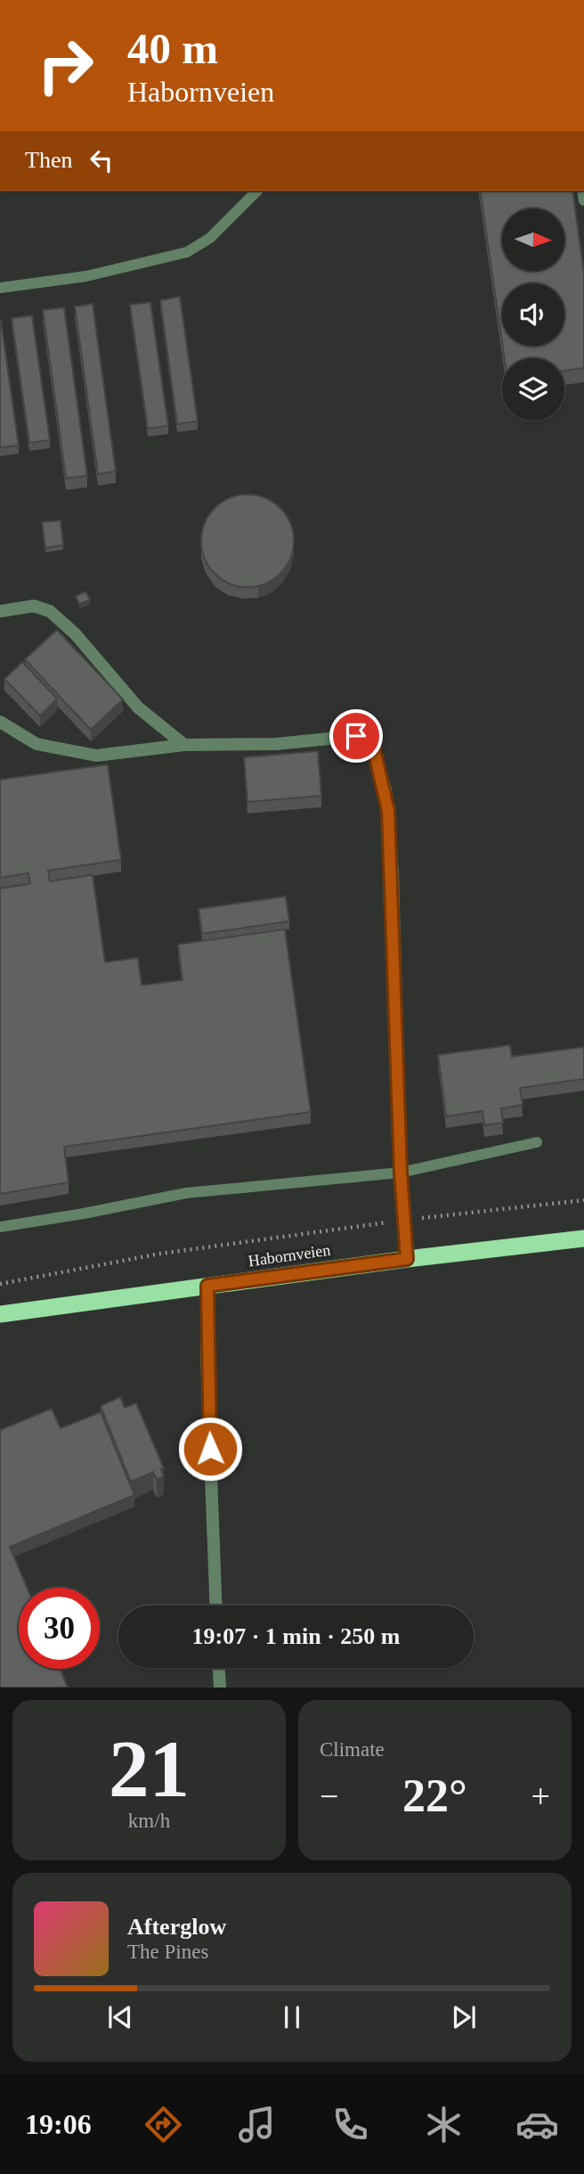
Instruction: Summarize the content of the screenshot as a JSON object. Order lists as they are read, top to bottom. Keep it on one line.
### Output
{"streets":{"highway":["Habornveien"]},"north":"right","page":{"turn":["40 m","Habornveien"],"then":"Then","limit":"30","trip":"19:07 · 1 min · 250 m","tile":[["21","km/h"],"Climate"],"heat":["−","22°","+"],"song":["Afterglow","The Pines"],"tabs":"19:06"}}
